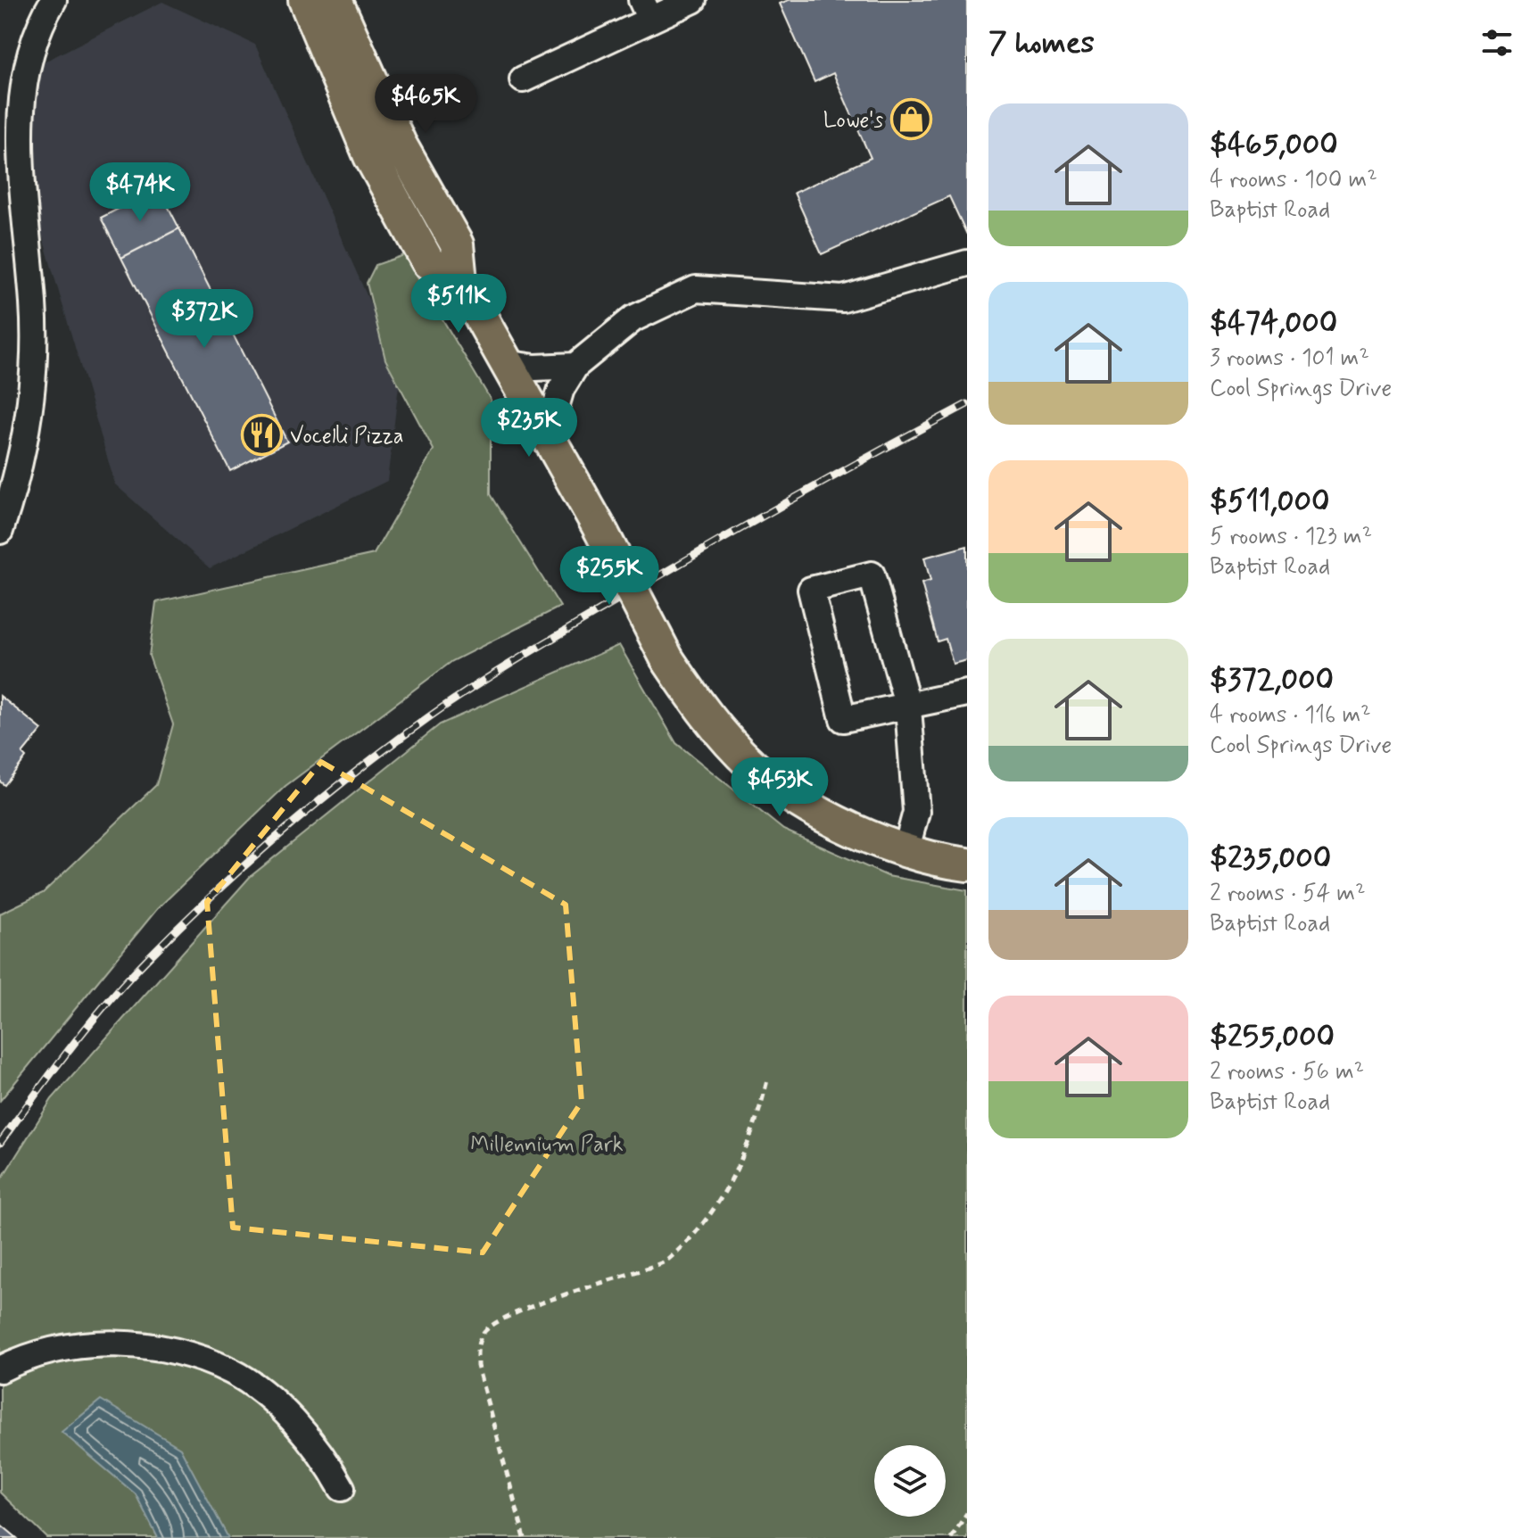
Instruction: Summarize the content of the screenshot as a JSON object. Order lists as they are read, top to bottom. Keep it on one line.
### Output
{"parks":["Millennium Park"],"places":{"shop":["Lowe's"],"restaurant":["Vocelli Pizza"]},"page":{"heading":"7 homes","price":["$465K","$474K","$511K","$372K","$235K","$255K","$453K"],"list":[{"name":"$465,000","note":"4 rooms · 100 m² · Baptist Road"},{"name":"$474,000","note":"3 rooms · 101 m² · Cool Springs Drive"},{"name":"$511,000","note":"5 rooms · 123 m² · Baptist Road"},{"name":"$372,000","note":"4 rooms · 116 m² · Cool Springs Drive"},{"name":"$235,000","note":"2 rooms · 54 m² · Baptist Road"},{"name":"$255,000","note":"2 rooms · 56 m² · Baptist Road"}]}}
